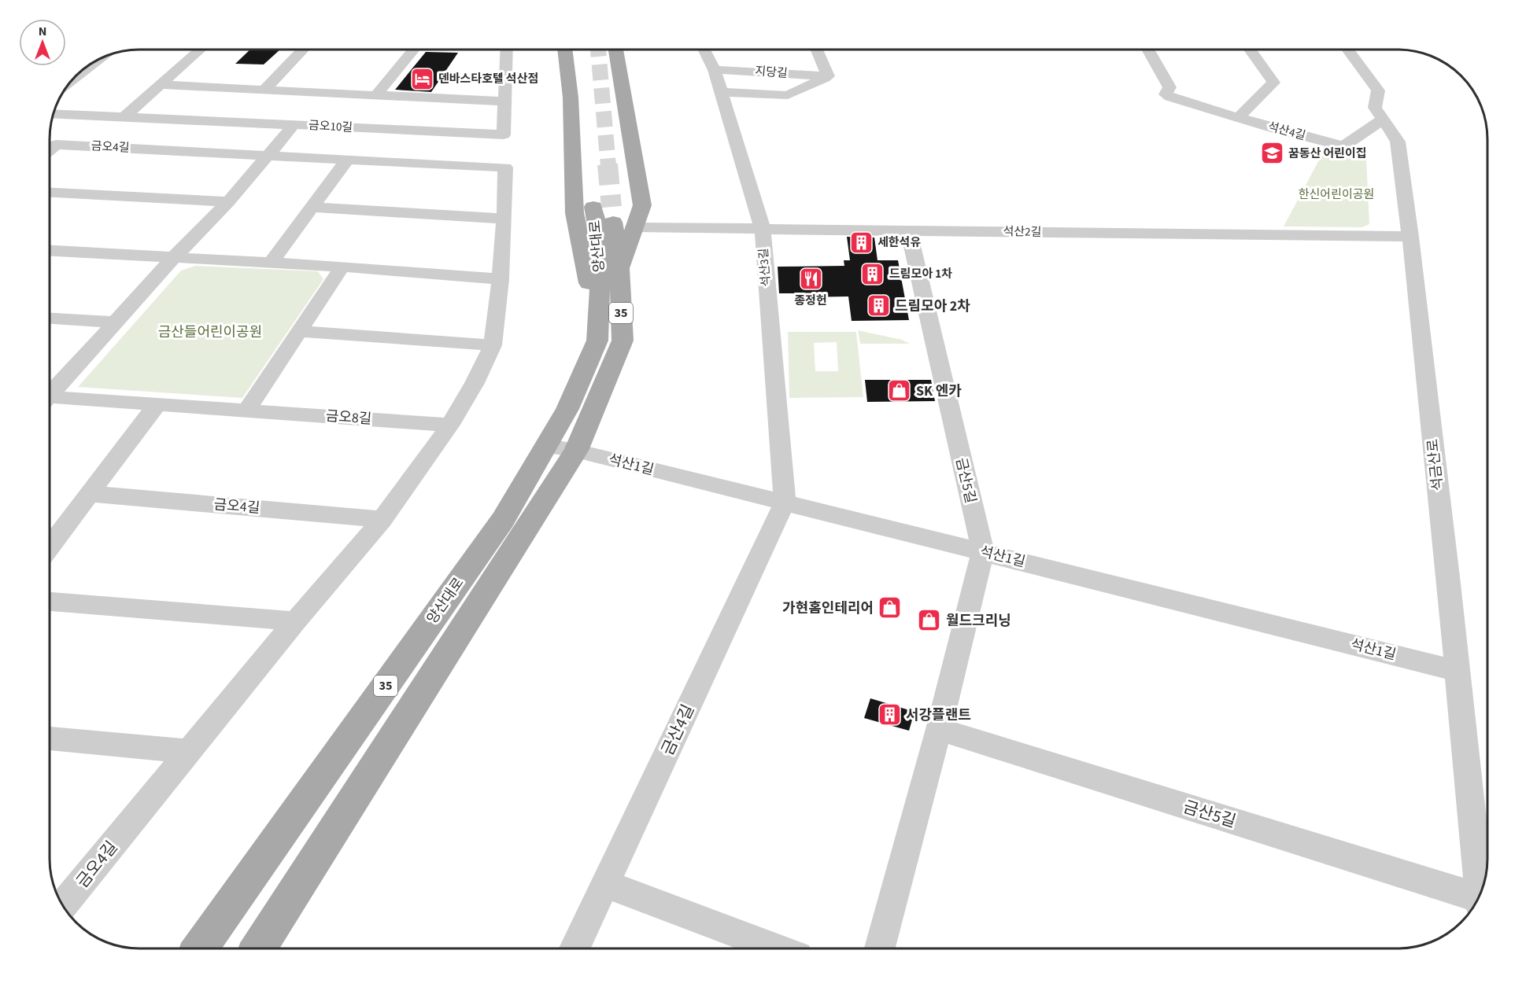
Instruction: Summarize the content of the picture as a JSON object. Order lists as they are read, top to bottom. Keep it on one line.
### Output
{"streets":{"main road":["양산대로","35"],"street":["지당길","금오10길","석산4길","금오4길","석산2길","석산3길","금오8길","석산1길","석금산로","금산5길","금산4길"]},"crossings":[["지당길","석산3길"],["석산4길","석금산로"],["금오4길","금오8길"],["석산2길","석산3길"],["석산2길","석금산로"],["석산2길","금산5길"],["양산대로","석산1길"],["석산3길","석산1길"],["석산3길","금산4길"],["석산1길","석금산로"],["석산1길","금산5길"],["석산1길","금산4길"]],"parks":["한신어린이공원","금산들어린이공원"],"places":{"hotel":["덴바스타호텔 석산점"],"school or university":["꿈동산 어린이집"],"building":["세한석유","드림모아 1차","드림모아 2차","서강플랜트"],"restaurant":["종정헌"],"shop":["SK 엔카","가현홈인테리어","월드크리닝"]},"north":"top"}
